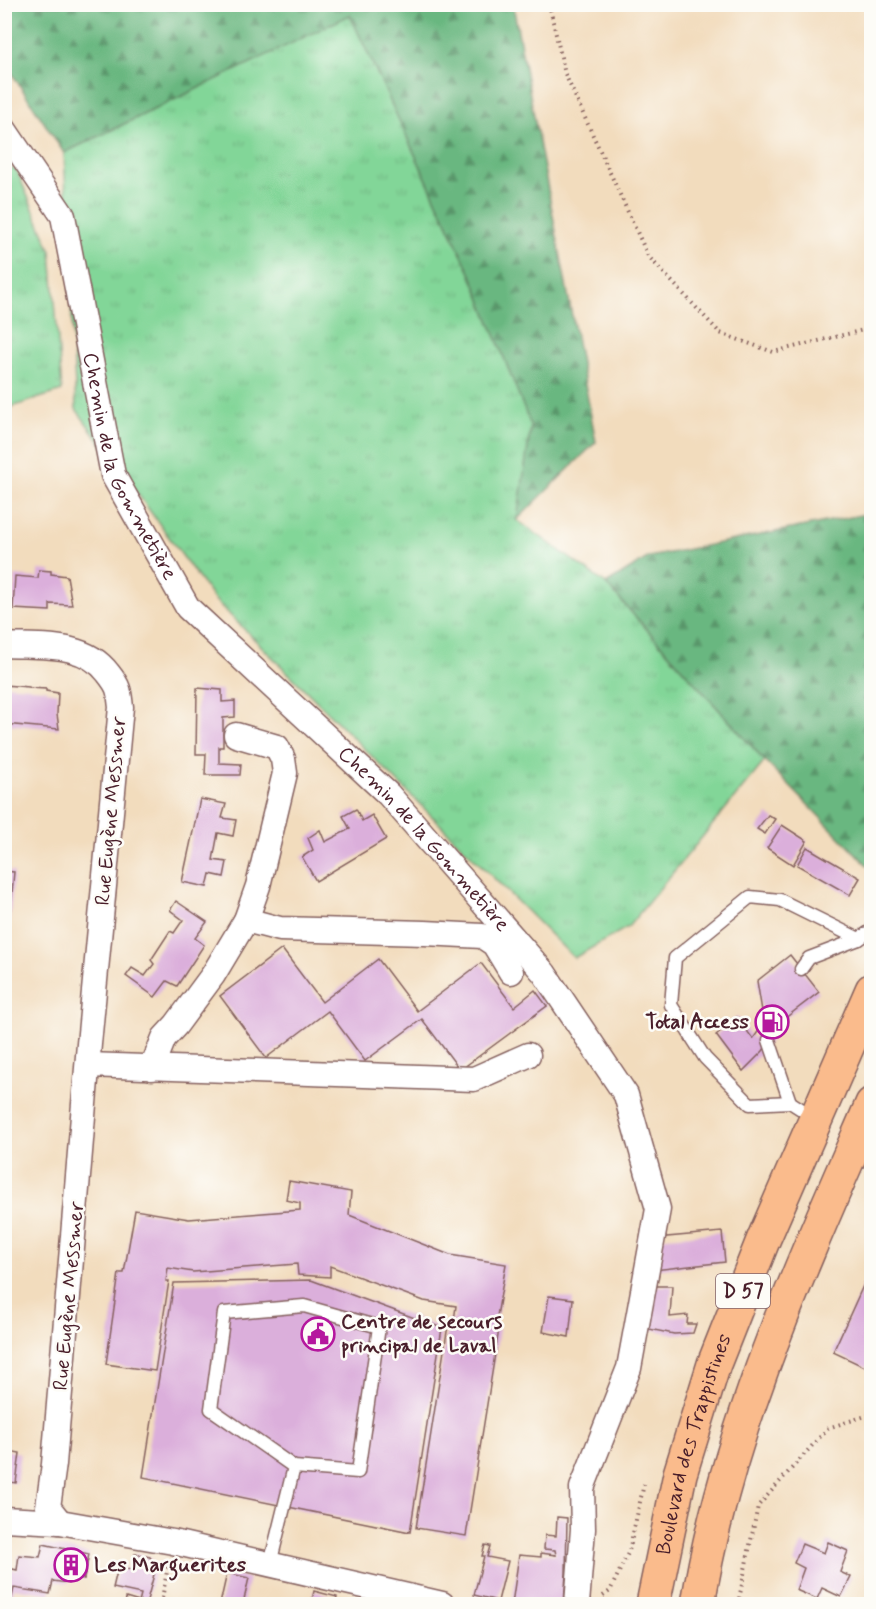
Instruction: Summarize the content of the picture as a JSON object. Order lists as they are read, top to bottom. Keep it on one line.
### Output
{"streets":{"main road":["D 57","Boulevard des Trappistines"],"street":["Chemin de la Gommetière","Rue Eugène Messmer"]},"places":{"fuel station":["Total Access"],"public building":["Centre de secours principal de Laval"],"building":["Les Marguerites"]}}
